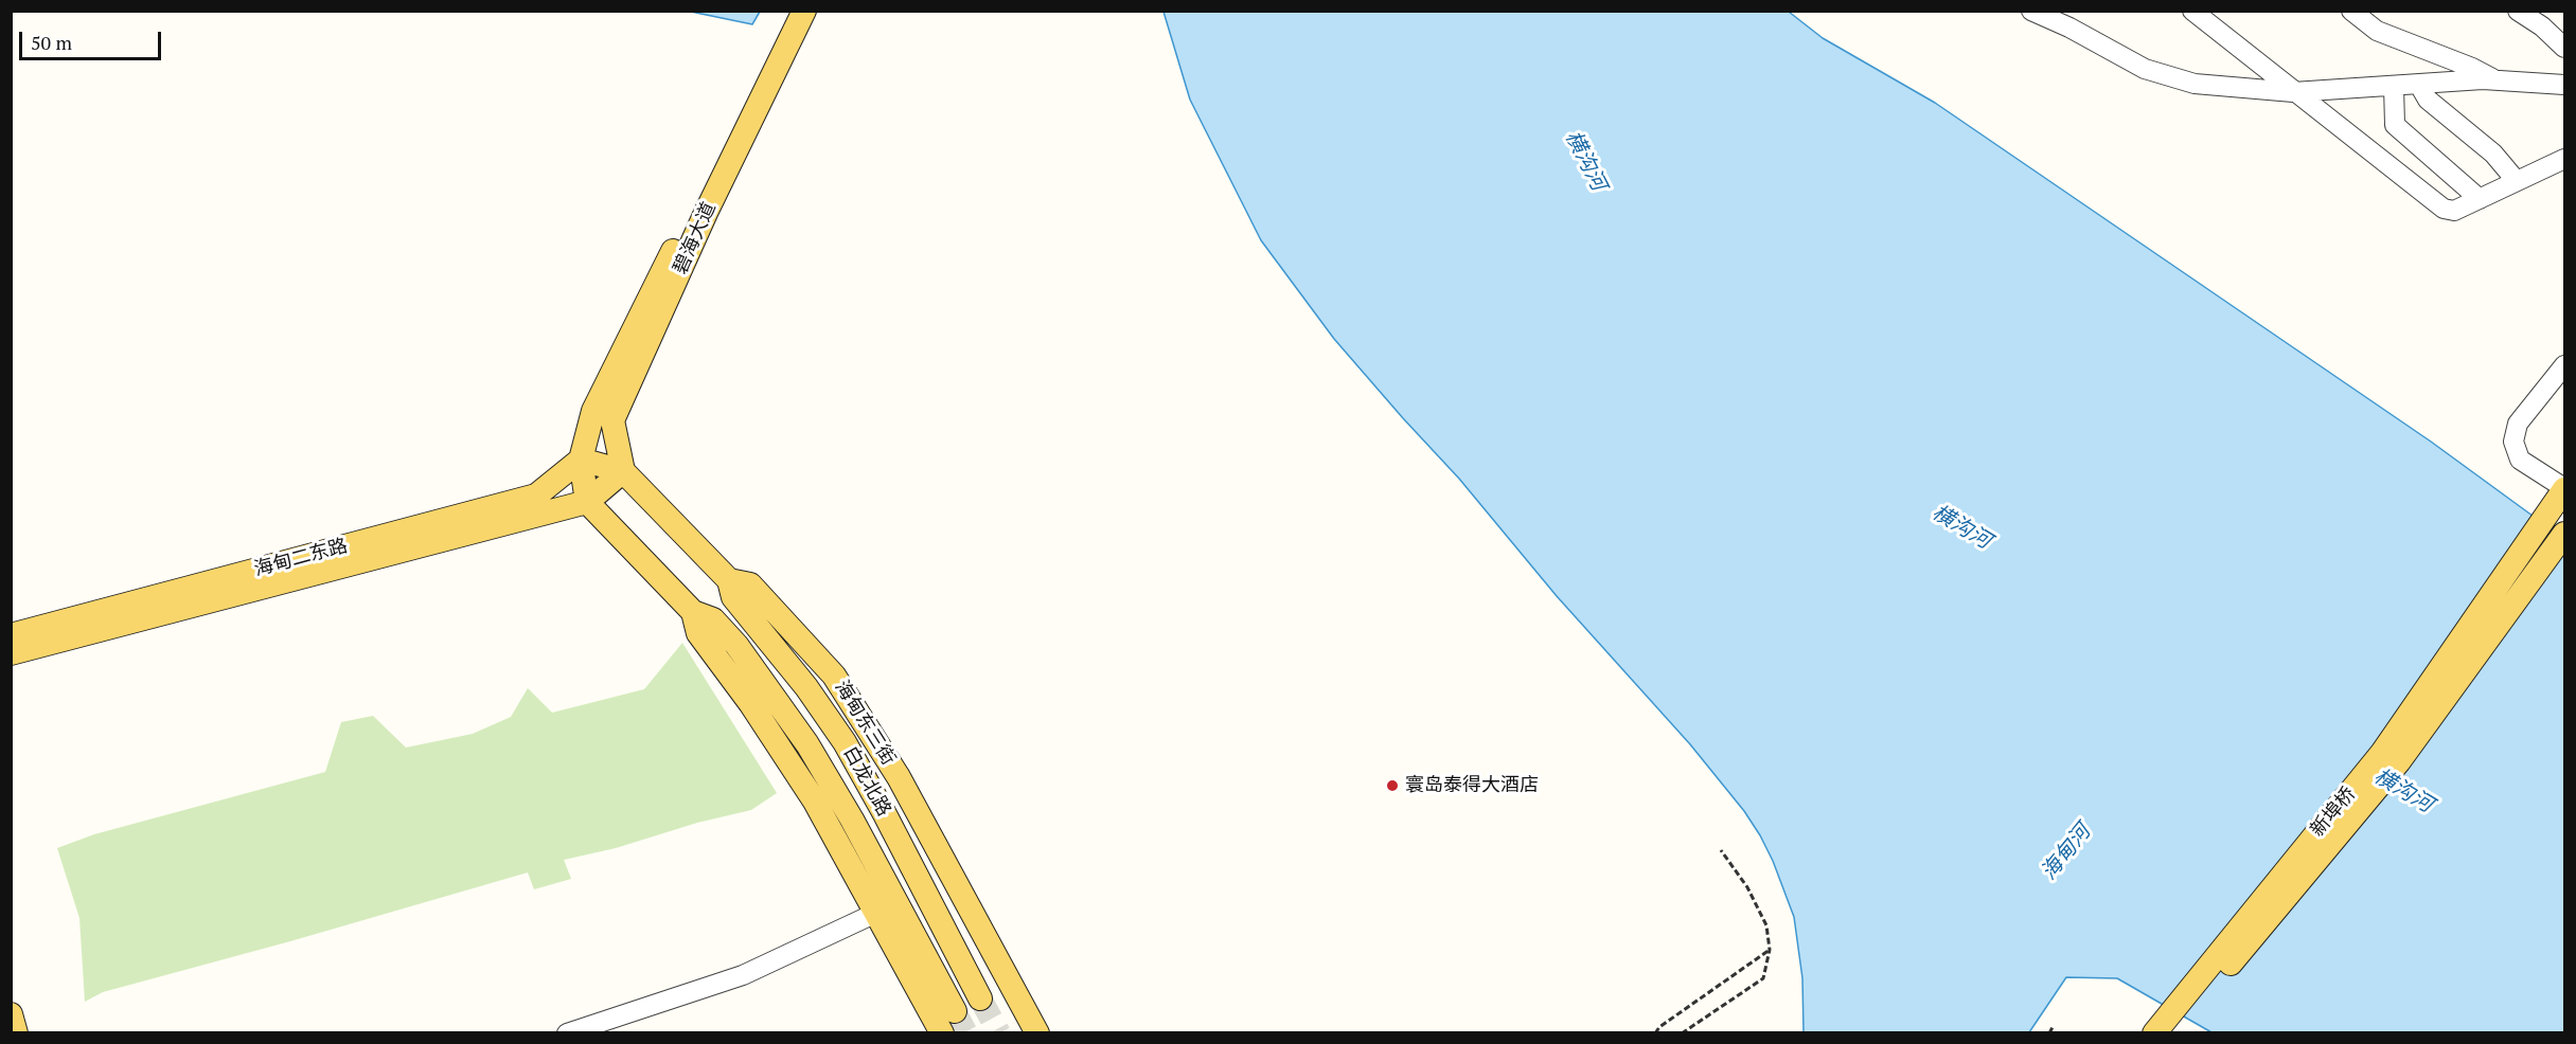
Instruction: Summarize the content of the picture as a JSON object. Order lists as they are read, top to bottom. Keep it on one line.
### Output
{"streets":{"main road":["碧海大道","海甸二东路","海甸东三街","白龙北路","新埠桥"]},"crossings":[["碧海大道","海甸二东路"],["碧海大道","海甸东三街"],["海甸东三街","白龙北路"]],"water":["横沟河","海甸河"],"places":["寰岛泰得大酒店"],"scale_bar":"50 m"}
